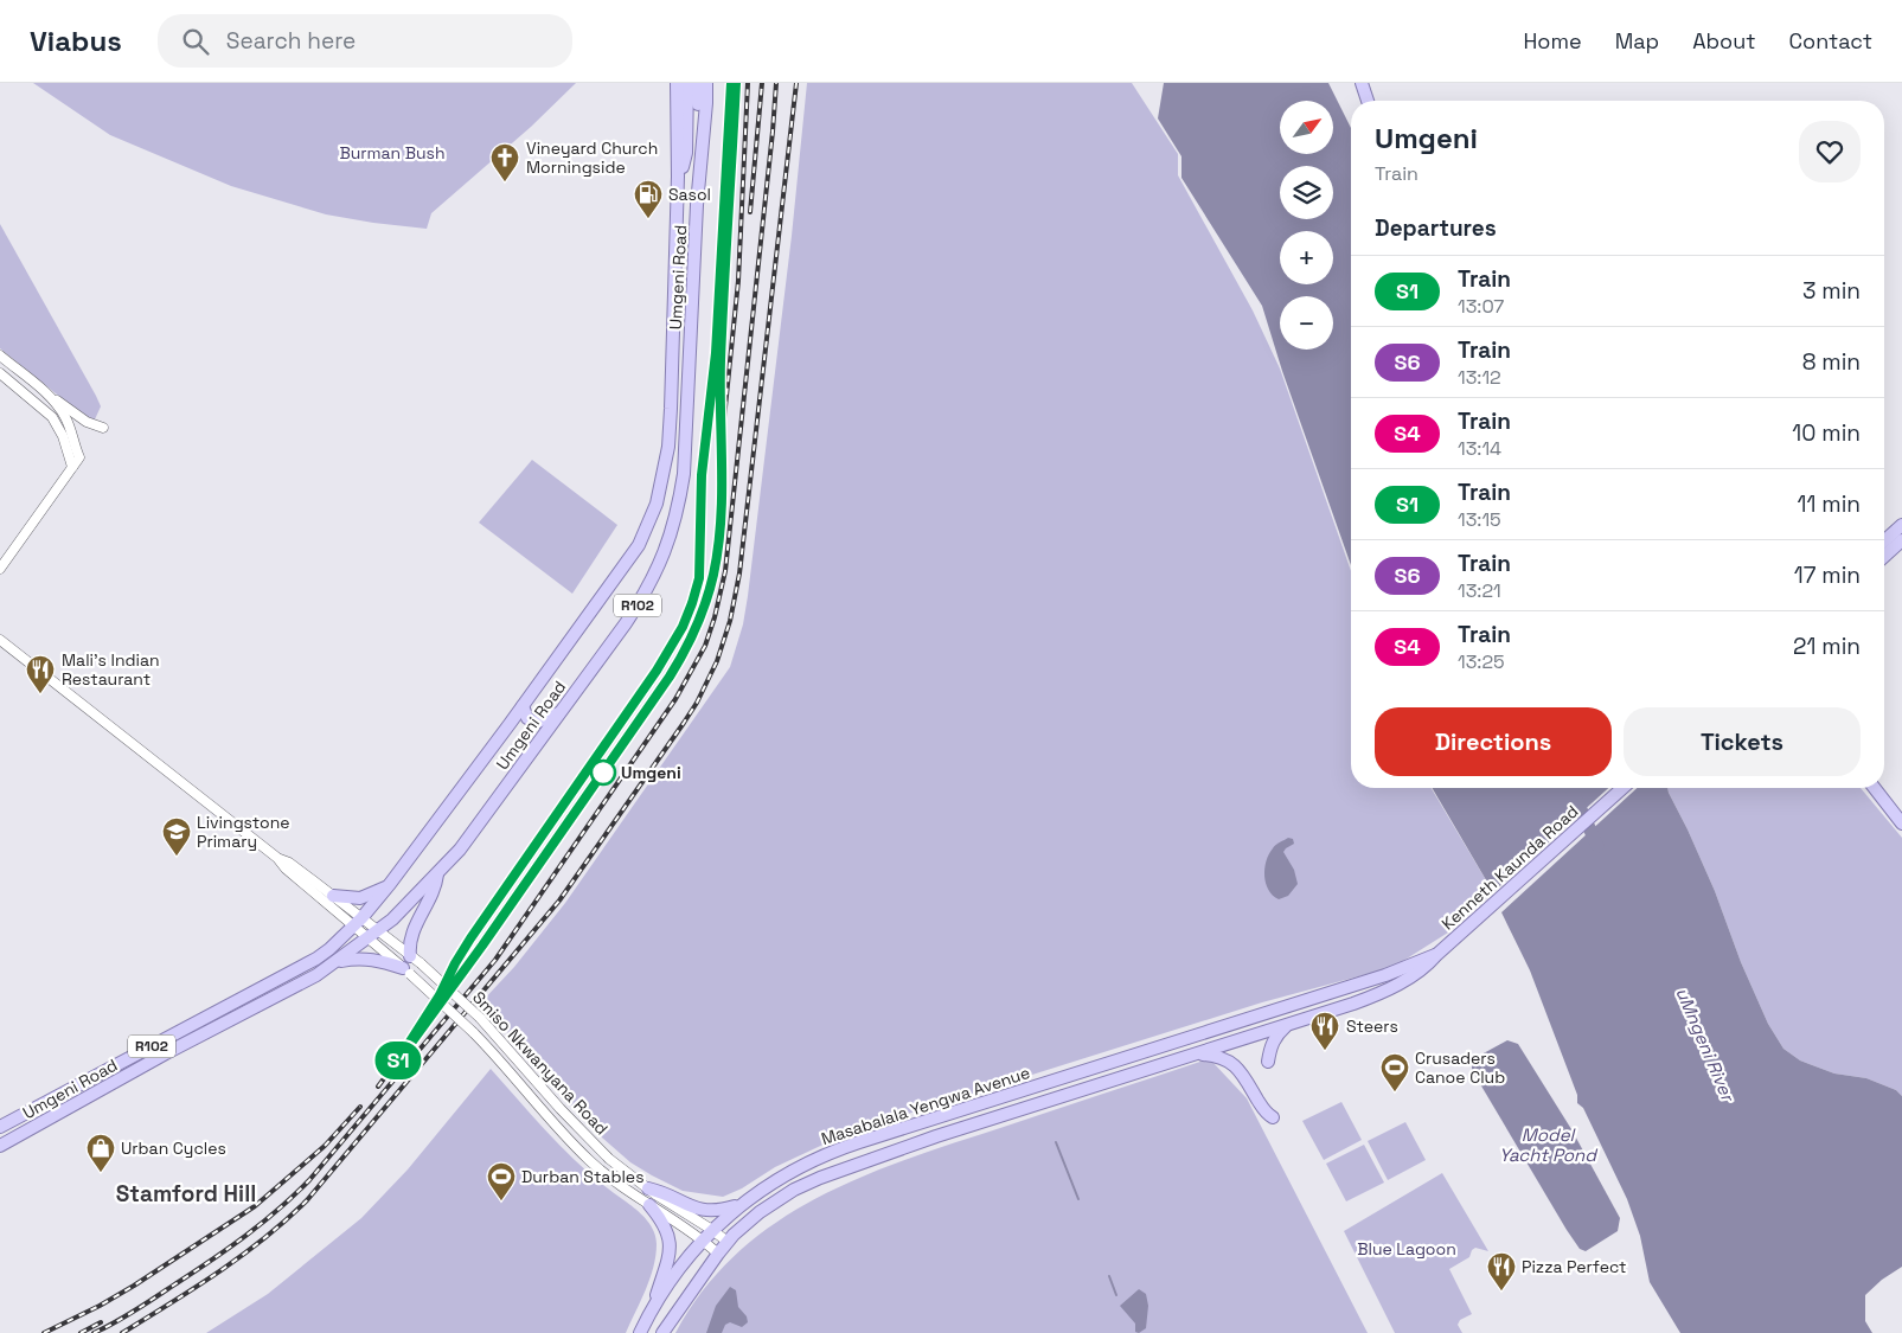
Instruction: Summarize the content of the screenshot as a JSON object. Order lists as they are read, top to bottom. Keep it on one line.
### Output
{"streets":{"main road":["Umgeni Road","R102","Kenneth Kaunda Road","Masabalala Yengwa Avenue"],"street":["Smiso Nkwanyana Road"]},"crossings":[["Umgeni Road","Smiso Nkwanyana Road"],["Kenneth Kaunda Road","Masabalala Yengwa Avenue"],["Smiso Nkwanyana Road","Masabalala Yengwa Avenue"]],"districts":["Stamford Hill"],"water":["uMngeni River","Model Yacht Pond"],"parks":["Burman Bush","Blue Lagoon"],"places":{"church":["Vineyard Church Morningside"],"fuel station":["Sasol"],"restaurant":["Mali's Indian Restaurant","Steers","Pizza Perfect"],"other":["Umgeni"],"school or university":["Livingstone Primary"],"sports":["Crusaders Canoe Club","Durban Stables"],"shop":["Urban Cycles"]},"north":"top right","page":{"header":"Viabus","search":"Search here","nav":["Home","Map","About","Contact"],"on_map":"S1","map_buttons":["+","−"],"heading":[["Umgeni","Train"],"Departures"],"list":[{"mark":"S1","name":"Train","note":"13:07","value":"3 min"},{"mark":"S6","name":"Train","note":"13:12","value":"8 min"},{"mark":"S4","name":"Train","note":"13:14","value":"10 min"},{"mark":"S1","name":"Train","note":"13:15","value":"11 min"},{"mark":"S6","name":"Train","note":"13:21","value":"17 min"},{"mark":"S4","name":"Train","note":"13:25","value":"21 min"}],"buttons":["Directions","Tickets"]}}
